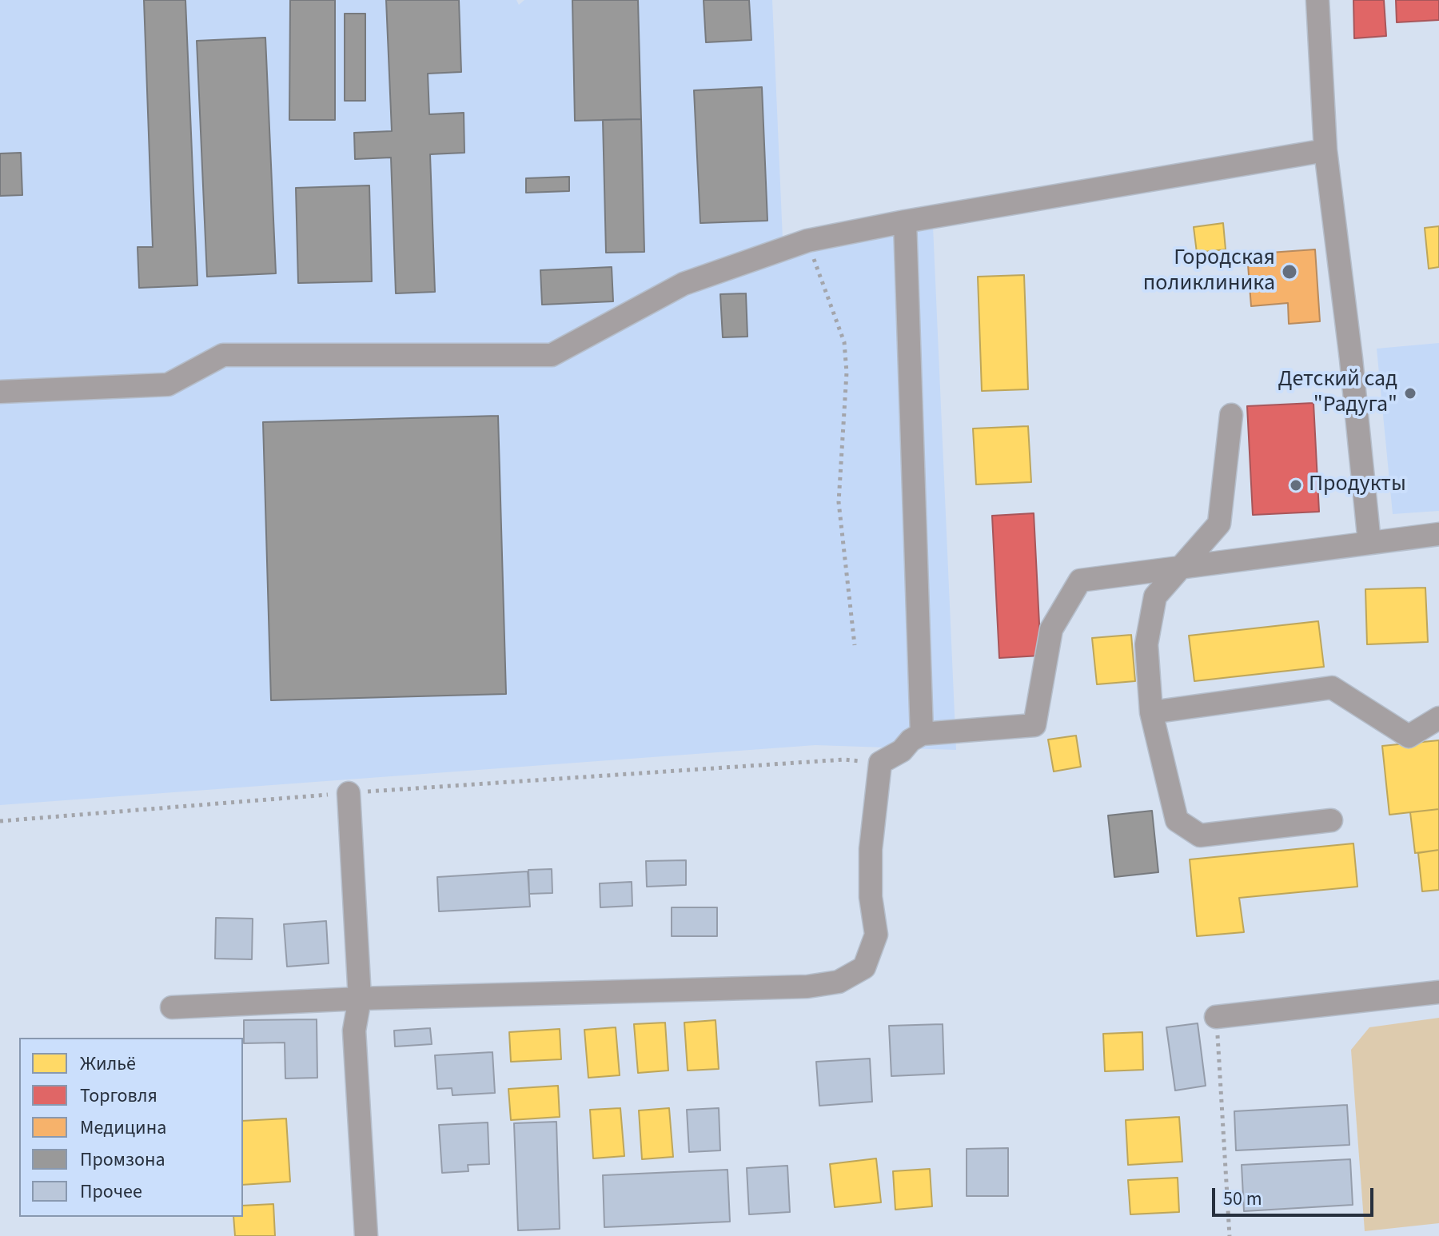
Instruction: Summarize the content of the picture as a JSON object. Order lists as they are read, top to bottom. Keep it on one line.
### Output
{"places":["Городская поликлиника","Детский сад \"Радуга\"","Продукты"],"legend":["Жильё","Торговля","Медицина","Промзона","Прочее"],"scale_bar":"50 m"}
